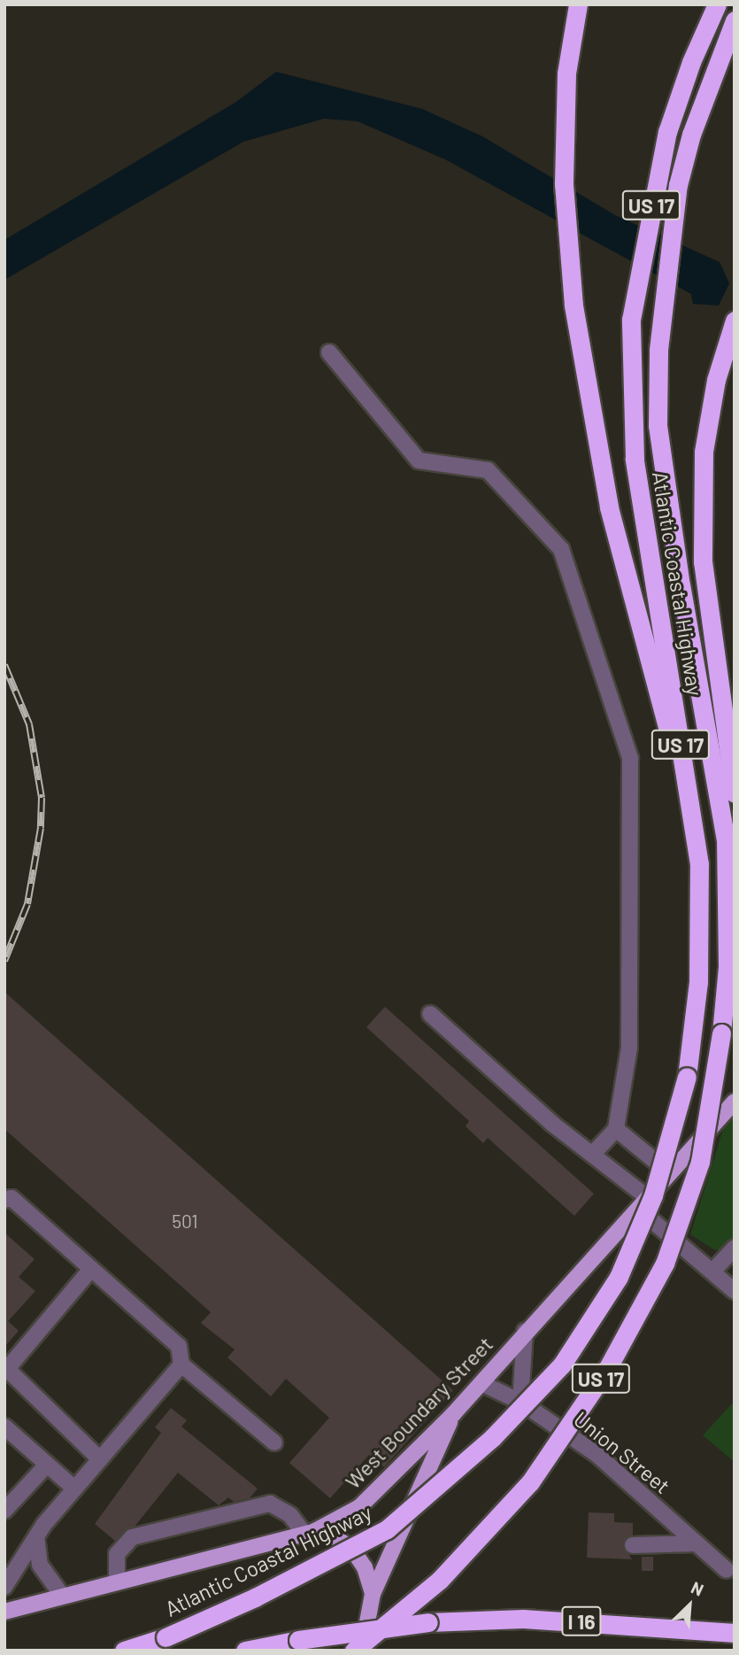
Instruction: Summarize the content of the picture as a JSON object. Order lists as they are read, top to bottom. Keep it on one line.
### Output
{"streets":{"highway":["US 17","Atlantic Coastal Highway","I 16"],"main road":["West Boundary Street"],"street":["Union Street"]},"crossings":[["West Boundary Street","Union Street"]],"house_numbers":["501"],"north":"top right"}
